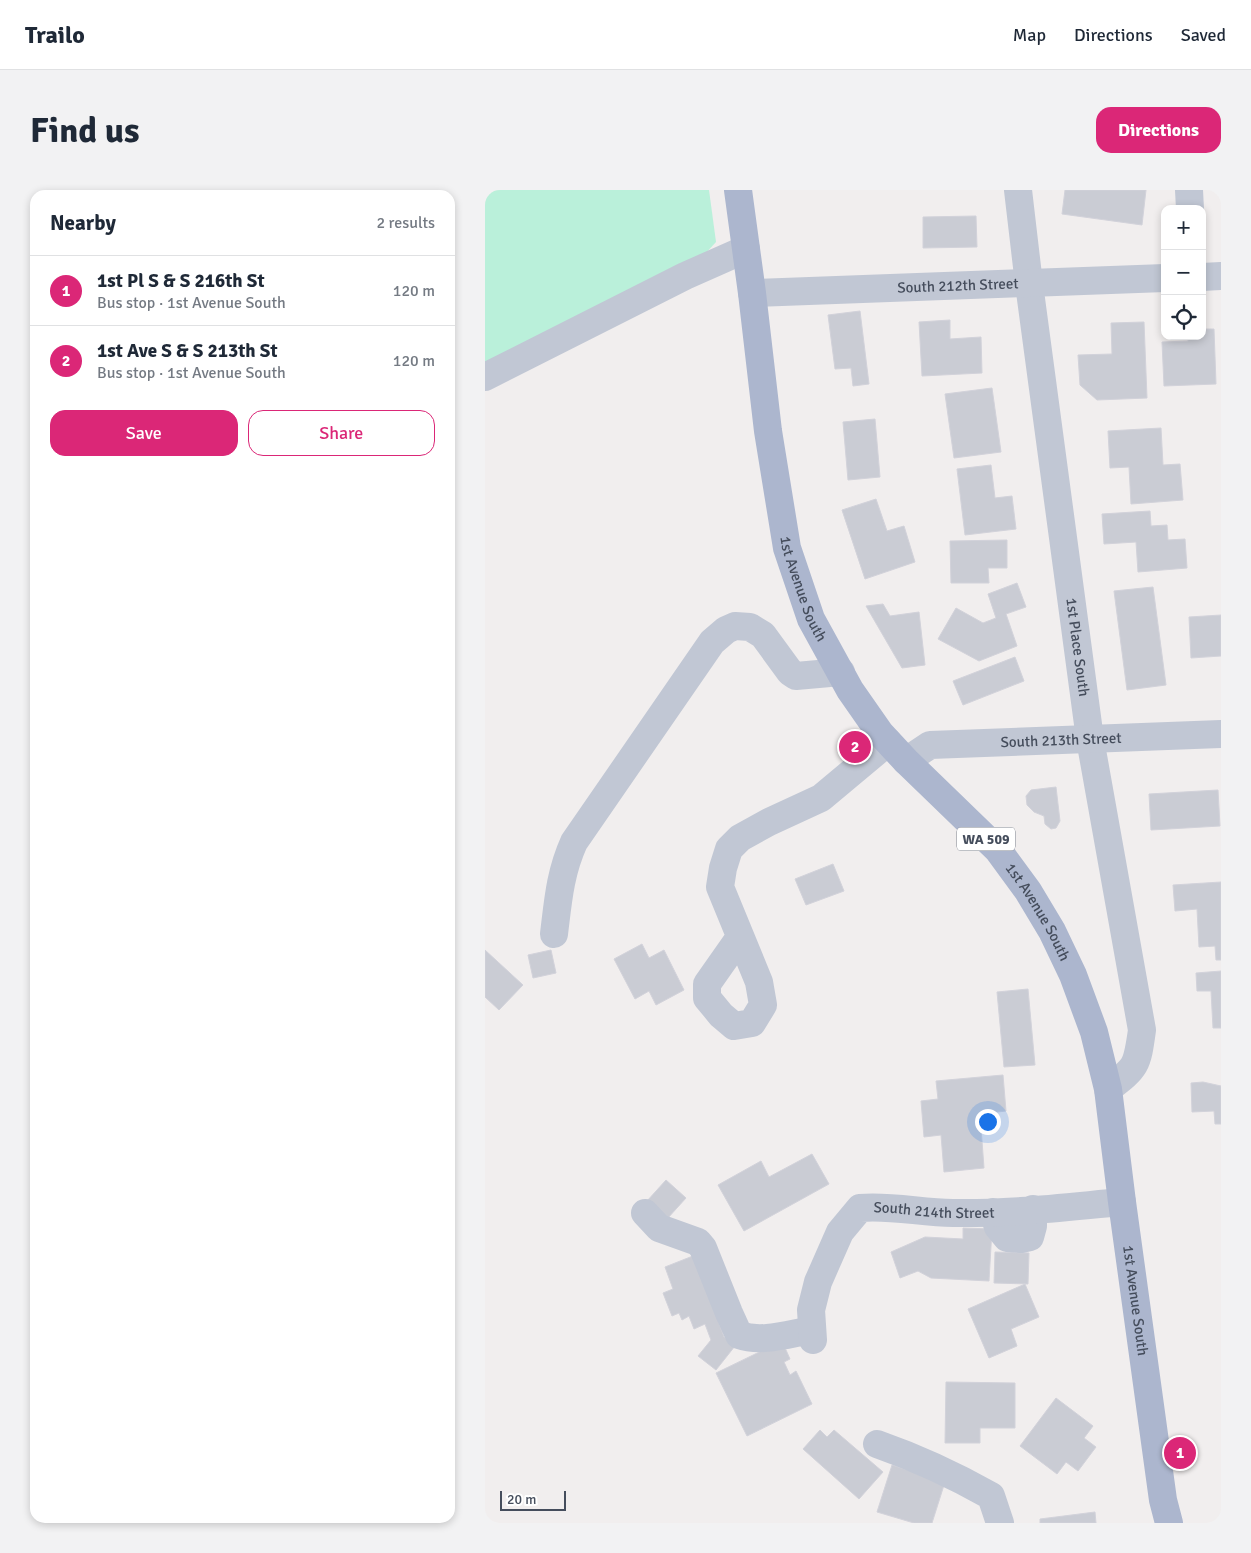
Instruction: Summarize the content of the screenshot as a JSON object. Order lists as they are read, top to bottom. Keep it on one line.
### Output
{"streets":{"main road":["1st Avenue South","WA 509"],"street":["South 212th Street","1st Place South","South 213th Street","South 214th Street"]},"crossings":[["South 212th Street","1st Avenue South"],["South 212th Street","1st Place South"],["1st Avenue South","1st Place South"],["1st Avenue South","South 213th Street"],["1st Avenue South","South 214th Street"],["1st Place South","South 213th Street"]],"scale_bar":"20 m","page":{"header":"Trailo","nav":["Map","Directions","Saved"],"buttons":["Directions",["Save","Share"]],"title":"Find us","heading":["Nearby","2 results"],"map_buttons":["+","−"],"list":[{"mark":"1","name":"1st Pl S & S 216th St","note":"Bus stop · 1st Avenue South","value":"120 m"},{"mark":"2","name":"1st Ave S & S 213th St","note":"Bus stop · 1st Avenue South","value":"120 m"}],"pins":["2","1"],"scale":"20 m"}}
